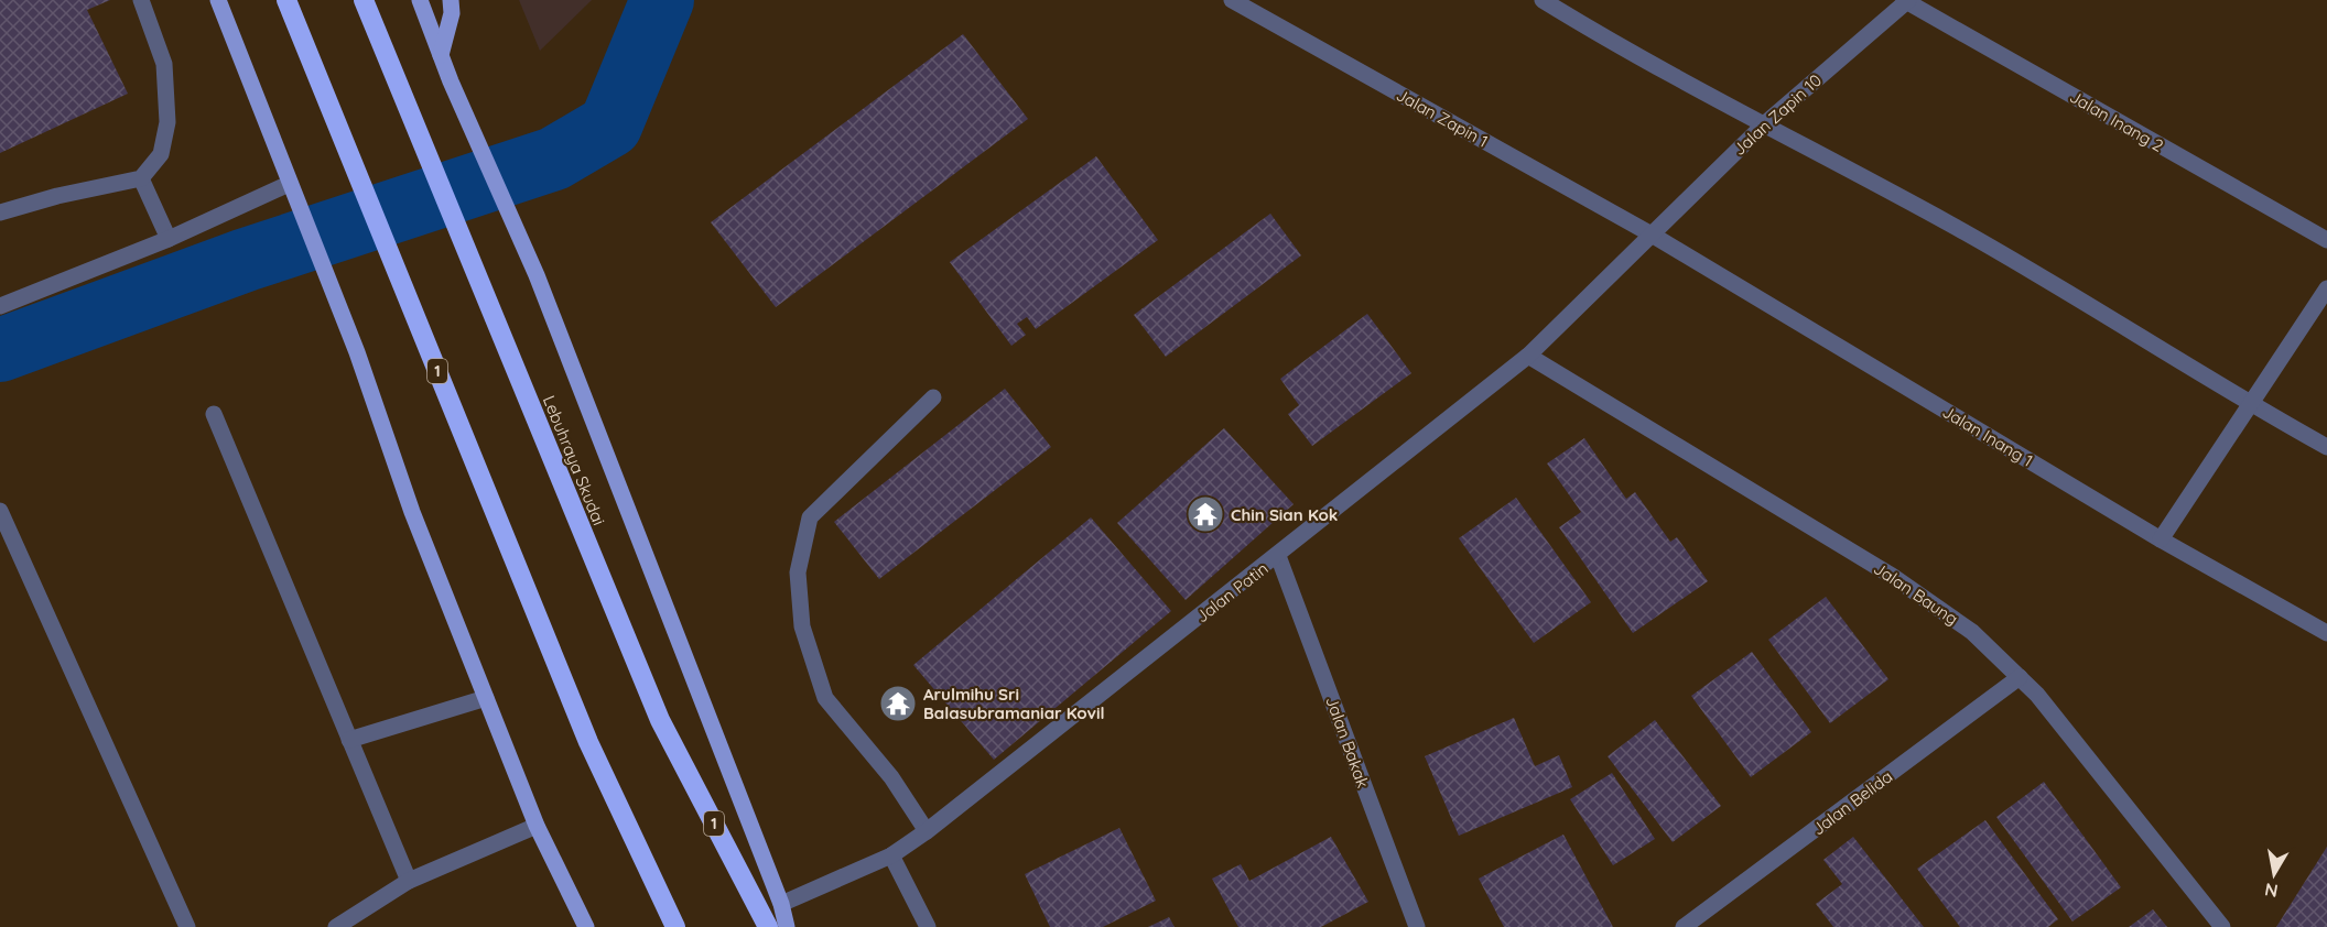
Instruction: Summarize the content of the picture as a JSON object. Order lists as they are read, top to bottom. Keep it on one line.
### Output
{"streets":{"highway":["1","Lebuhraya Skudai"],"street":["Jalan Zapin 10","Jalan Zapin 1","Jalan Inang 2","Jalan Inang 1","Jalan Patin","Jalan Baung","Jalan Bakak","Jalan Belida"]},"crossings":[["Jalan Zapin 10","Jalan Zapin 1"],["Jalan Zapin 10","Jalan Inang 2"],["Jalan Zapin 10","Jalan Inang 1"],["Jalan Zapin 10","Jalan Patin"],["Jalan Zapin 1","Jalan Inang 1"],["Jalan Zapin 1","Jalan Patin"],["Jalan Inang 1","Jalan Patin"],["Jalan Patin","Jalan Baung"],["Jalan Patin","Jalan Bakak"],["Jalan Baung","Jalan Belida"]],"places":{"temple":["Chin Sian Kok","Arulmihu Sri Balasubramaniar Kovil"]},"north":"bottom"}
